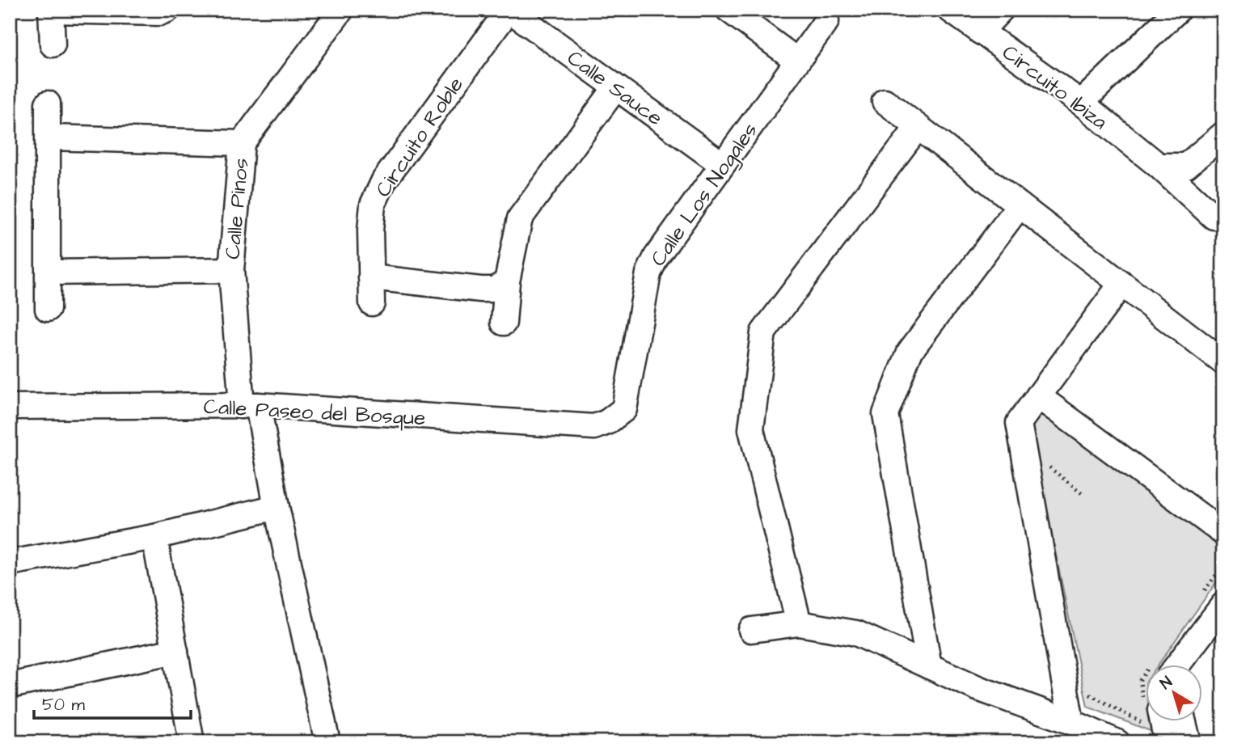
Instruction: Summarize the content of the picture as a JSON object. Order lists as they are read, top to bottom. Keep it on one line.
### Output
{"streets":{"street":["Circuito Ibiza","Calle Sauce","Circuito Roble","Calle Los Nogales","Calle Pinos","Calle Paseo del Bosque"]},"crossings":[["Calle Sauce","Circuito Roble"],["Calle Sauce","Calle Los Nogales"],["Calle Los Nogales","Calle Paseo del Bosque"],["Calle Pinos","Calle Paseo del Bosque"]],"scale_bar":"50 m","north":"top left"}
